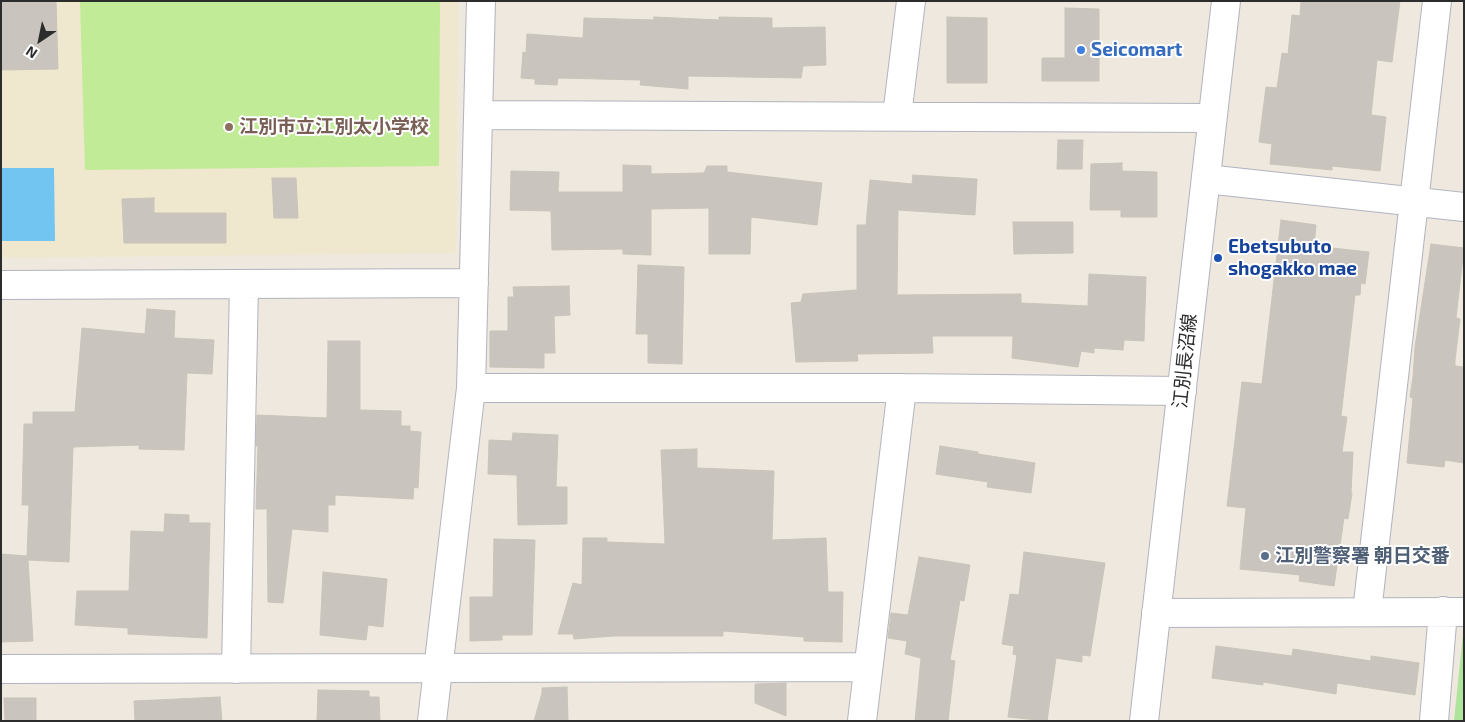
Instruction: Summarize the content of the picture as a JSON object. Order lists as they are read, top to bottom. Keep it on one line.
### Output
{"streets":{"street":["江別長沼線"]},"places":["Seicomart","江別市立江別太小学校","Ebetsubuto shogakko mae","江別警察署 朝日交番"],"north":"bottom left"}
